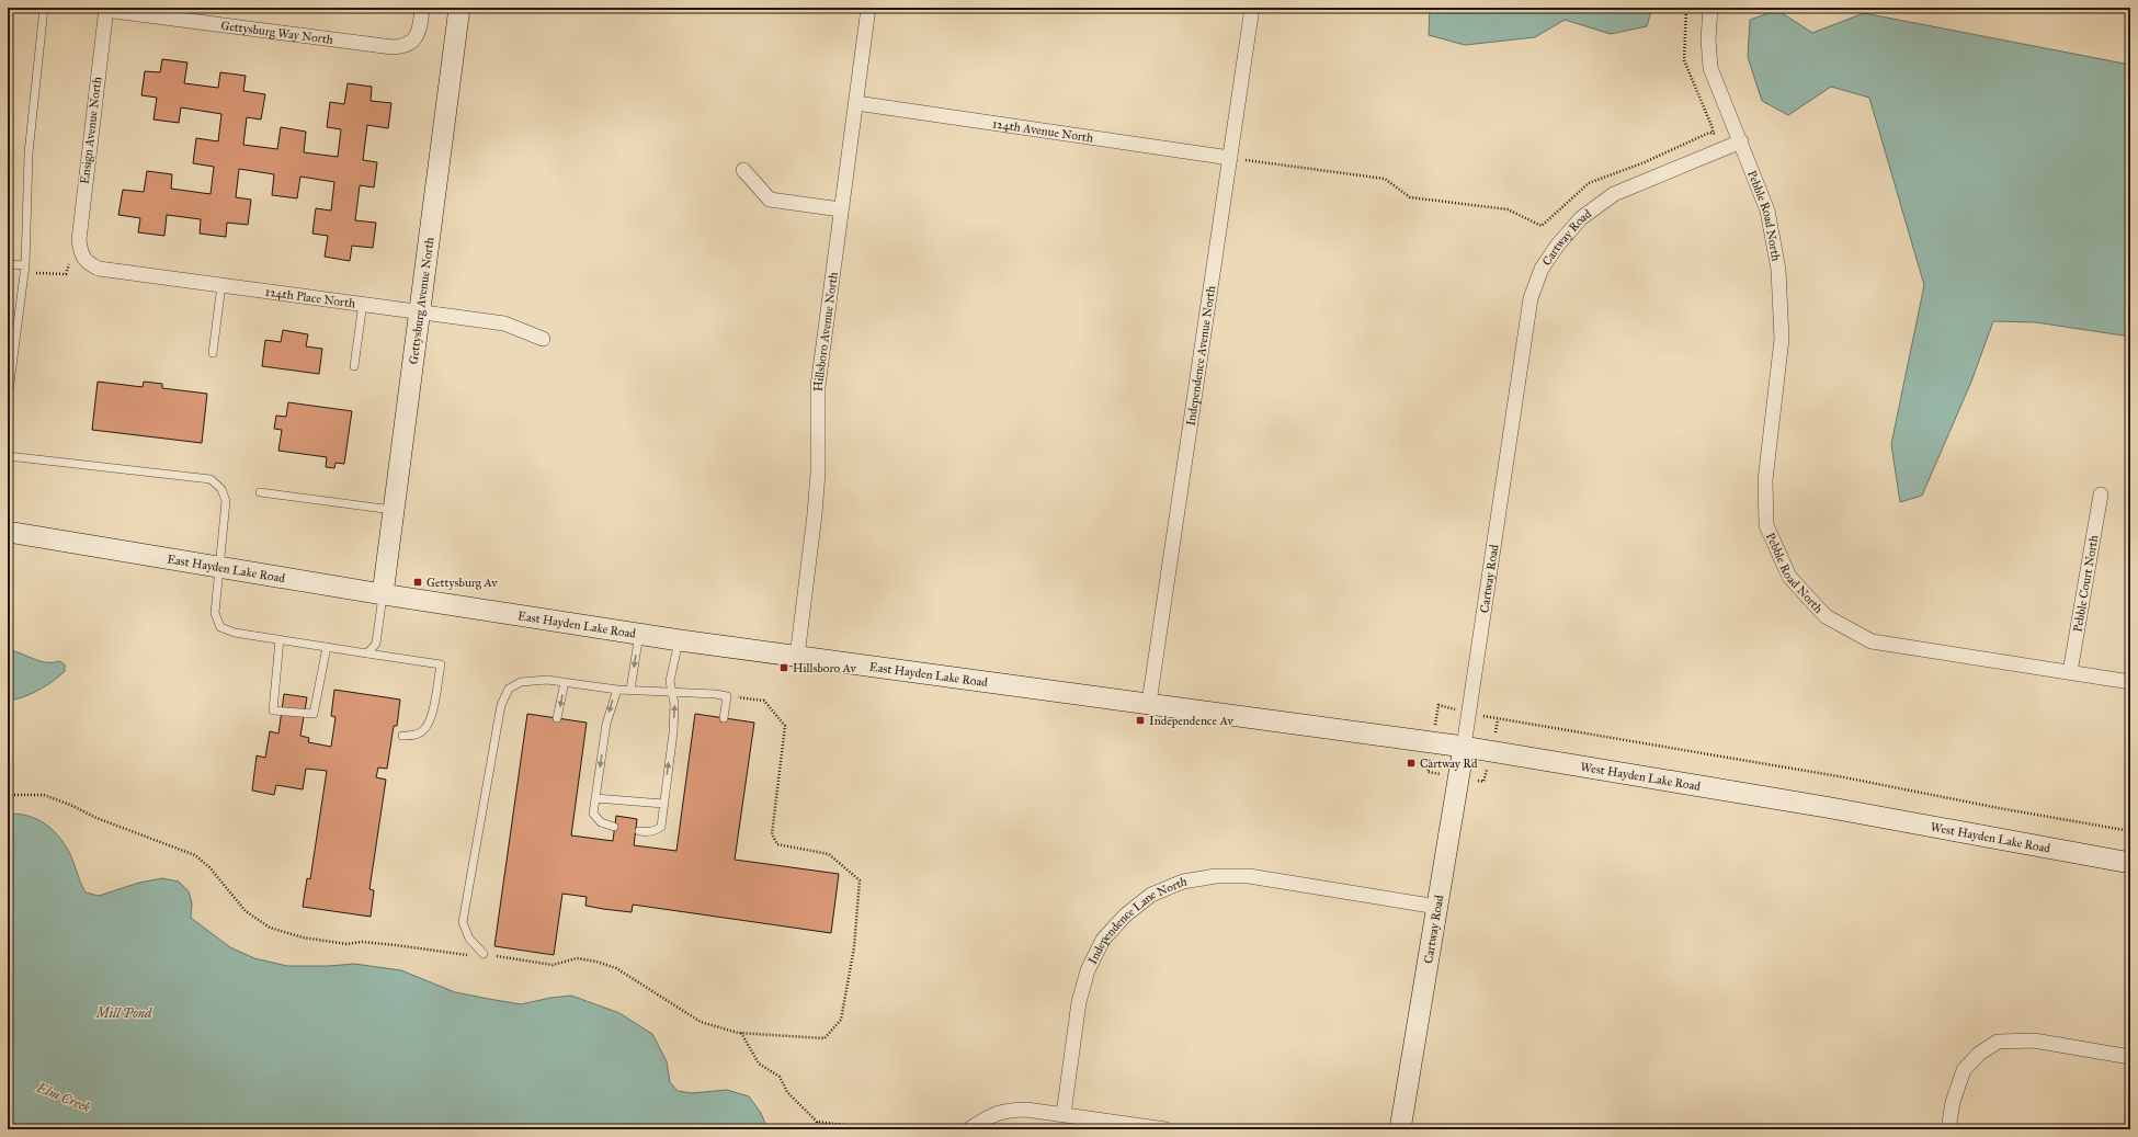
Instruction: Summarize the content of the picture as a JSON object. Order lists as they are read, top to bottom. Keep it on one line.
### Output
{"streets":{"main road":["Cartway Road","Gettysburg Avenue North","East Hayden Lake Road","West Hayden Lake Road"],"street":["Gettysburg Way North","Ensign Avenue North","124th Avenue North","Pebble Road North","124th Place North","Hillsboro Avenue North","Independence Avenue North","Pebble Court North","Independence Lane North"]},"crossings":[["Gettysburg Way North","Ensign Avenue North"],["Ensign Avenue North","124th Place North"],["124th Avenue North","Hillsboro Avenue North"],["124th Avenue North","Independence Avenue North"],["Pebble Road North","Cartway Road"],["Pebble Road North","Pebble Court North"],["Cartway Road","West Hayden Lake Road"],["Cartway Road","Independence Lane North"],["124th Place North","Gettysburg Avenue North"],["Gettysburg Avenue North","East Hayden Lake Road"],["Hillsboro Avenue North","East Hayden Lake Road"],["Independence Avenue North","East Hayden Lake Road"],["Independence Avenue North","West Hayden Lake Road"],["East Hayden Lake Road","West Hayden Lake Road"]],"water":["Mill Pond","Elm Creek"],"places":{"transit":["Gettysburg Av","Hillsboro Av","Independence Av","Cartway Rd"]}}
